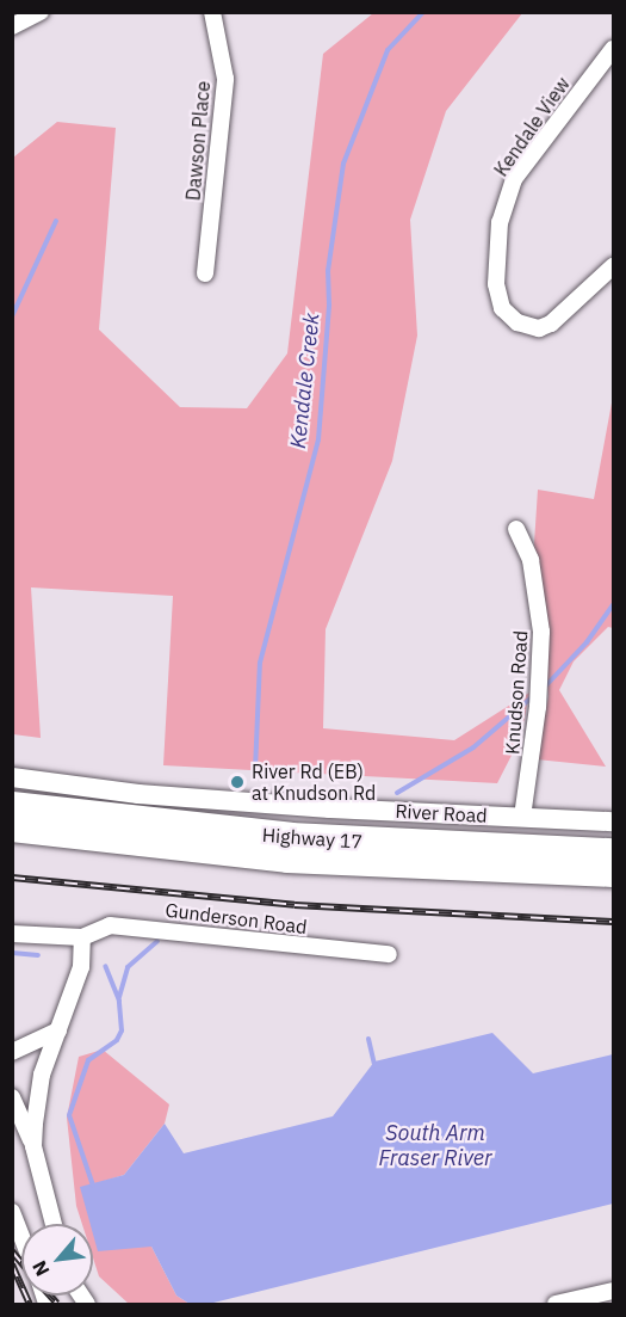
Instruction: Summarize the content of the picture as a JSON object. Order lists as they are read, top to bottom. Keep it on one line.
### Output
{"streets":{"highway":["Highway 17"],"street":["Kendale View","Dawson Place","Knudson Road","River Road","Gunderson Road"]},"crossings":[["Knudson Road","River Road"]],"water":["Kendale Creek","South Arm Fraser River"],"places":["River Rd (EB) at Knudson Rd"],"north":"bottom left"}
